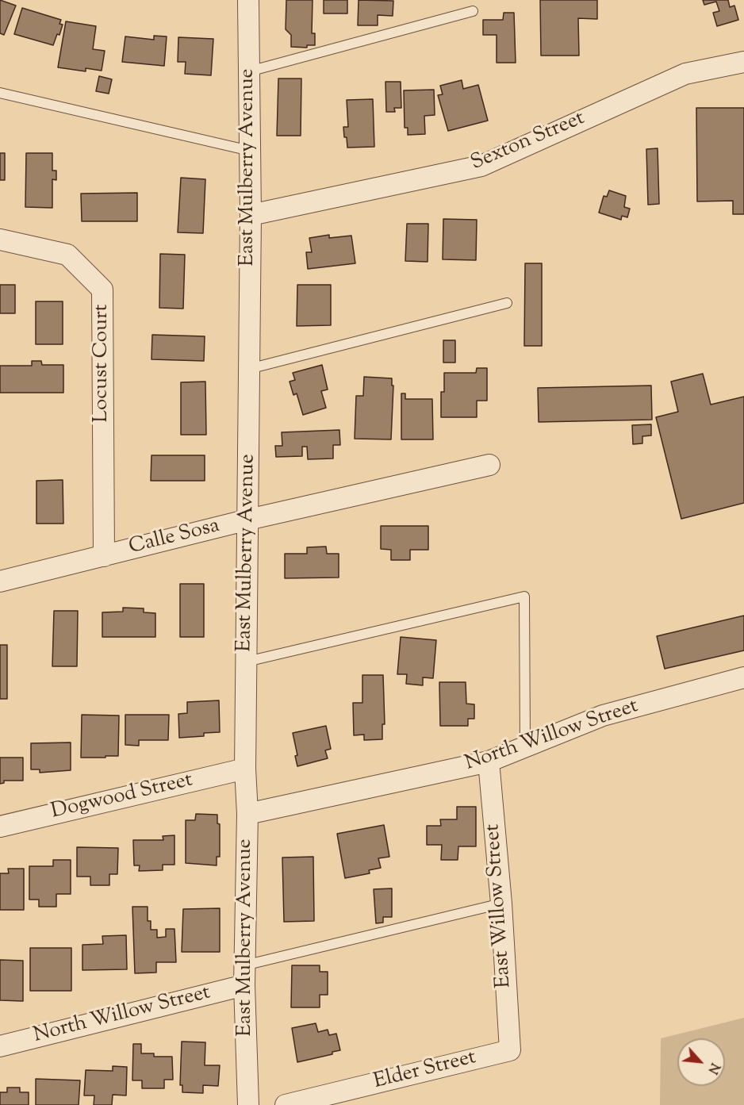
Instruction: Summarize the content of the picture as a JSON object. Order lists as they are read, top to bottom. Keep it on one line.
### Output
{"streets":{"street":["Sexton Street","East Mulberry Avenue","Locust Court","Calle Sosa","North Willow Street","Dogwood Street","East Willow Street","Elder Street"]},"crossings":[["Sexton Street","East Mulberry Avenue"],["East Mulberry Avenue","Calle Sosa"],["East Mulberry Avenue","North Willow Street"],["East Mulberry Avenue","Dogwood Street"],["Locust Court","Calle Sosa"],["North Willow Street","East Willow Street"],["East Willow Street","Elder Street"]],"north":"bottom right"}
